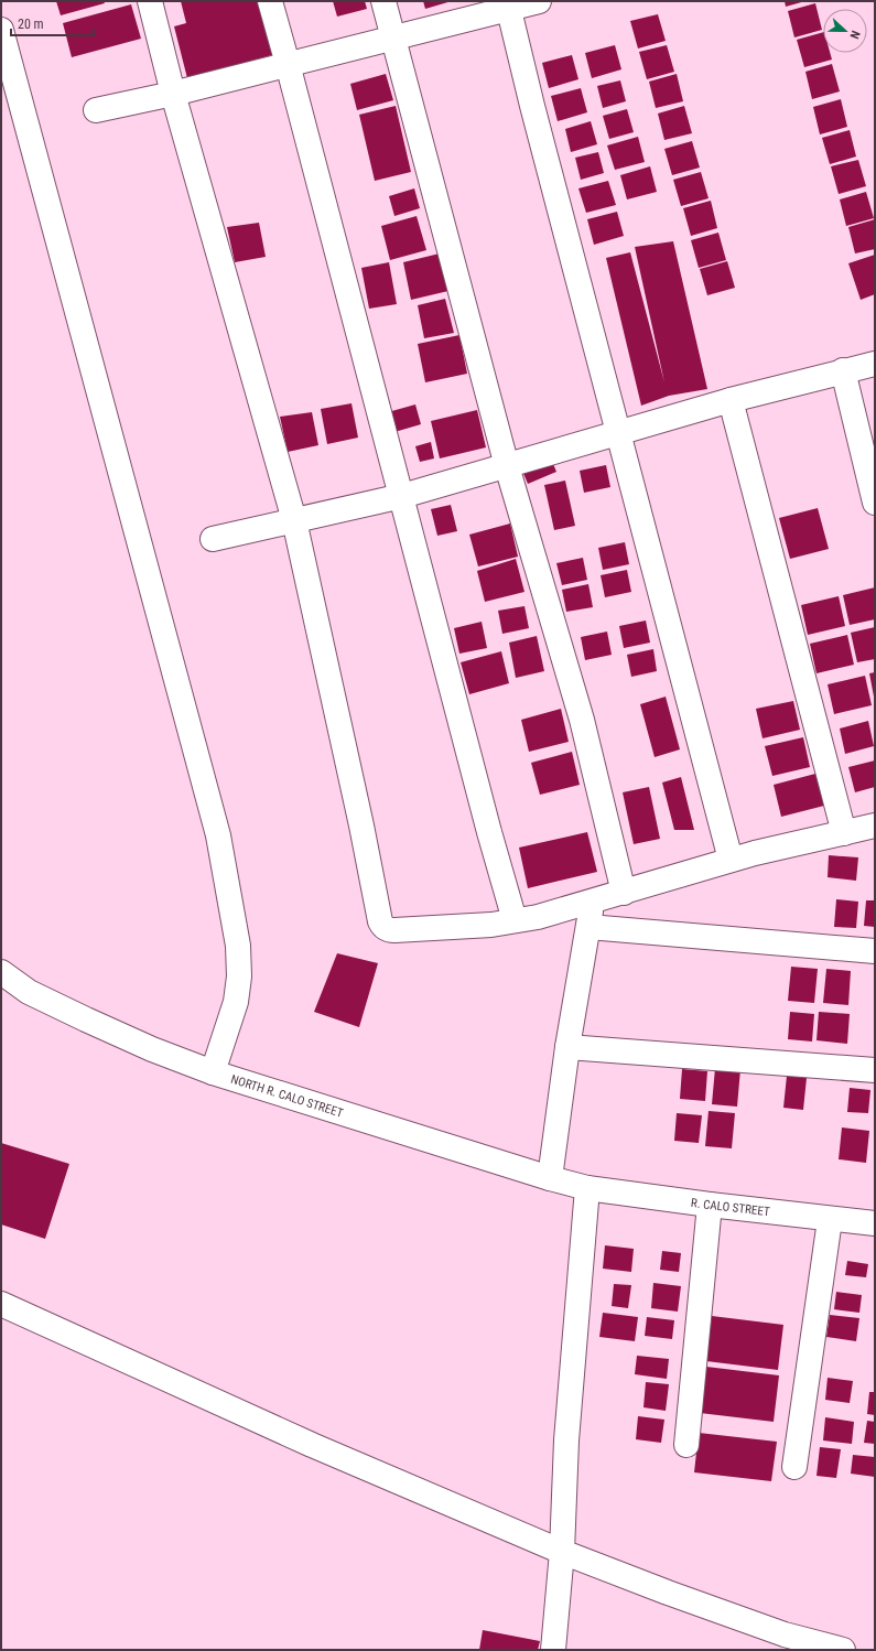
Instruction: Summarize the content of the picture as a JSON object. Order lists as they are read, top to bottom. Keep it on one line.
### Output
{"streets":{"street":["NORTH R. CALO STREET","R. CALO STREET"]},"crossings":[["NORTH R. CALO STREET","R. CALO STREET"]],"scale_bar":"20 m","north":"right"}
